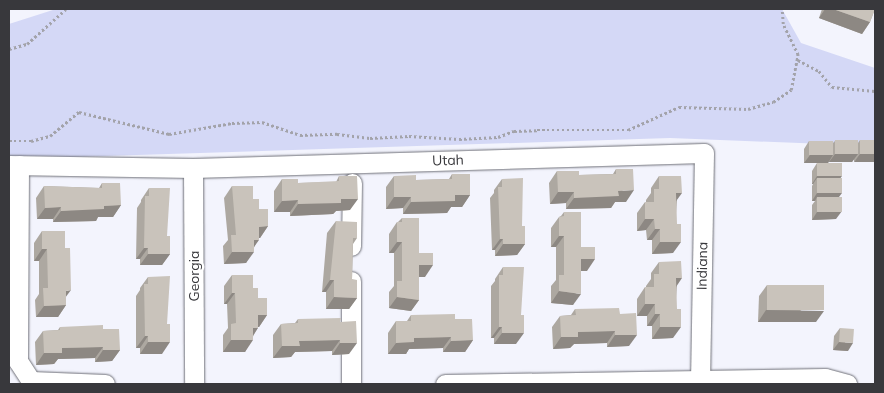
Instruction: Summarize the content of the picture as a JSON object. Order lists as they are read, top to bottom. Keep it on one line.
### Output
{"streets":{"street":["Utah","Indiana","Georgia"]},"crossings":[["Utah","Indiana"],["Utah","Georgia"]]}
